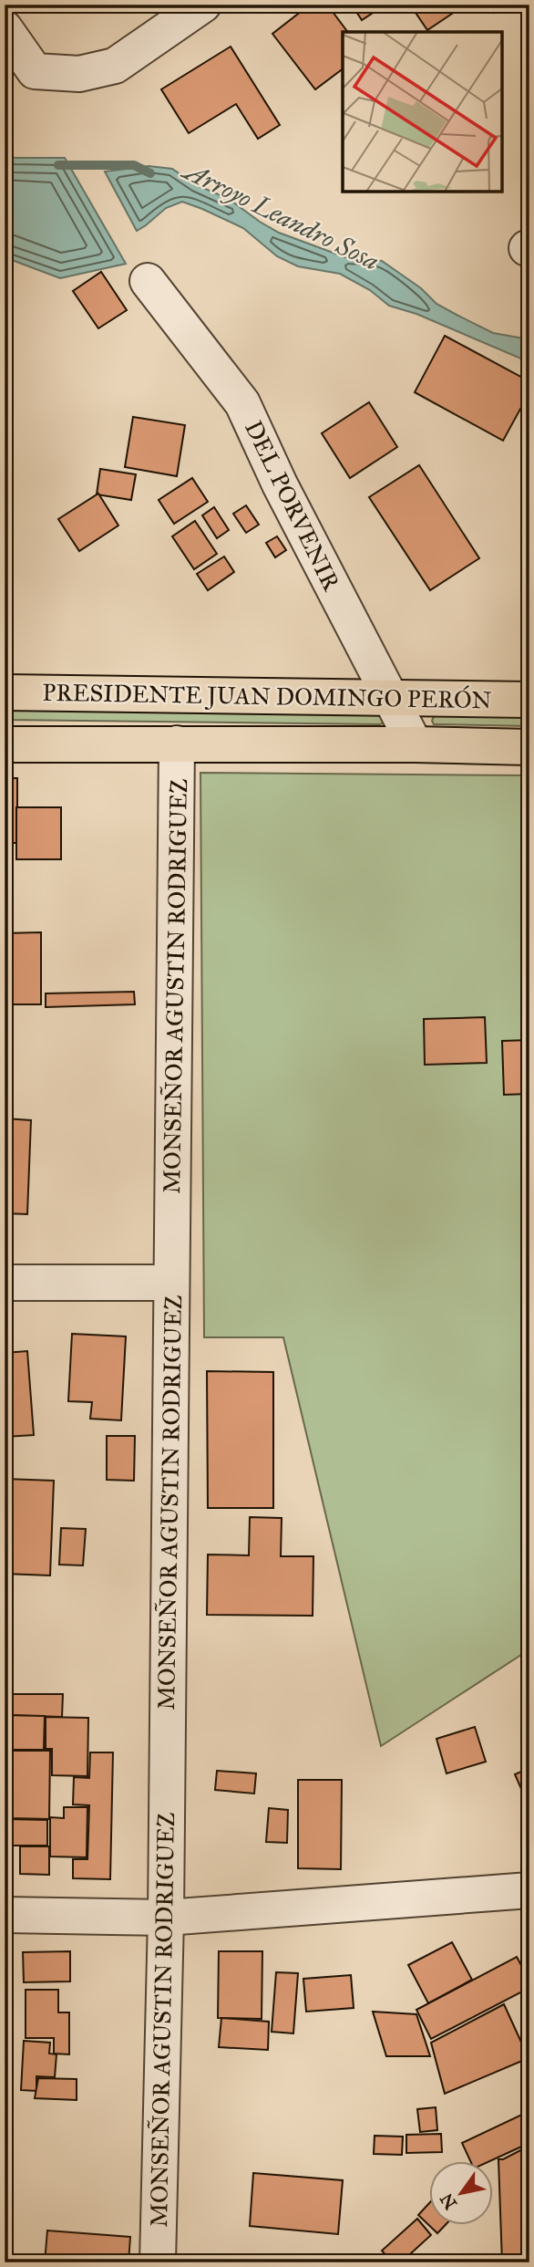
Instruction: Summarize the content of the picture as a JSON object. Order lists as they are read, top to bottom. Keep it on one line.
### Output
{"streets":{"main road":["PRESIDENTE JUAN DOMINGO PERÓN"],"street":["DEL PORVENIR","MONSEÑOR AGUSTIN RODRIGUEZ"]},"crossings":[["DEL PORVENIR","PRESIDENTE JUAN DOMINGO PERÓN"],["PRESIDENTE JUAN DOMINGO PERÓN","MONSEÑOR AGUSTIN RODRIGUEZ"]],"water":["Arroyo Leandro Sosa"],"north":"bottom left"}
